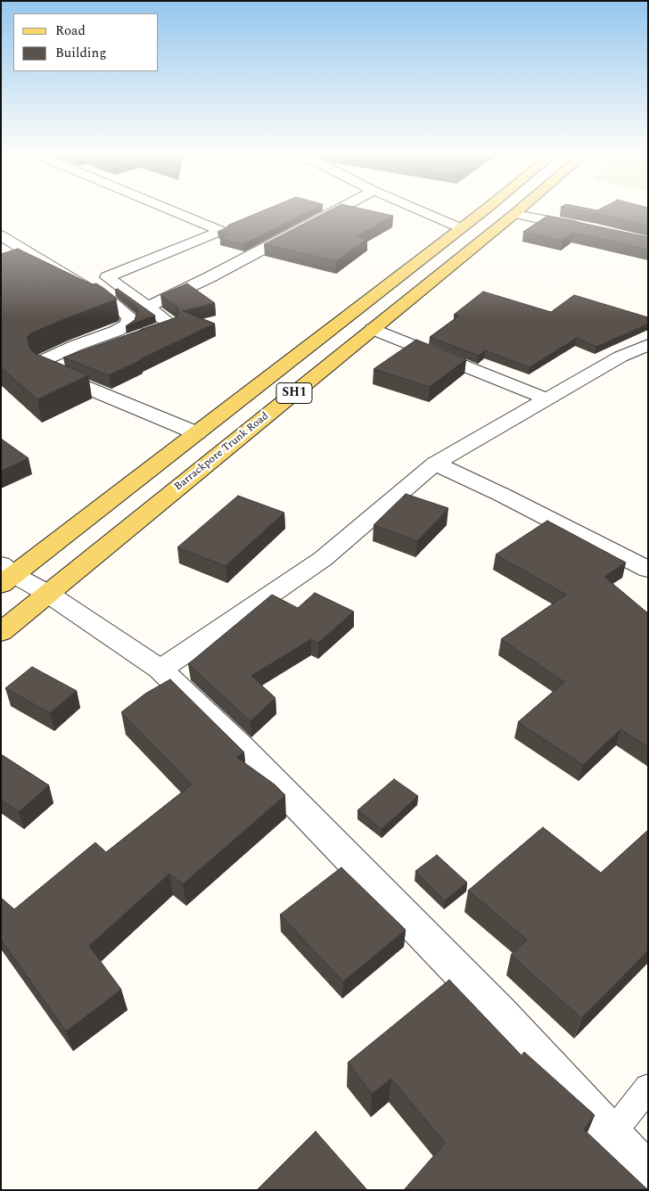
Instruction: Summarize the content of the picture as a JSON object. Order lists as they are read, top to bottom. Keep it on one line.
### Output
{"streets":{"main road":["SH1","Barrackpore Trunk Road"]},"legend":["Road","Building"]}
